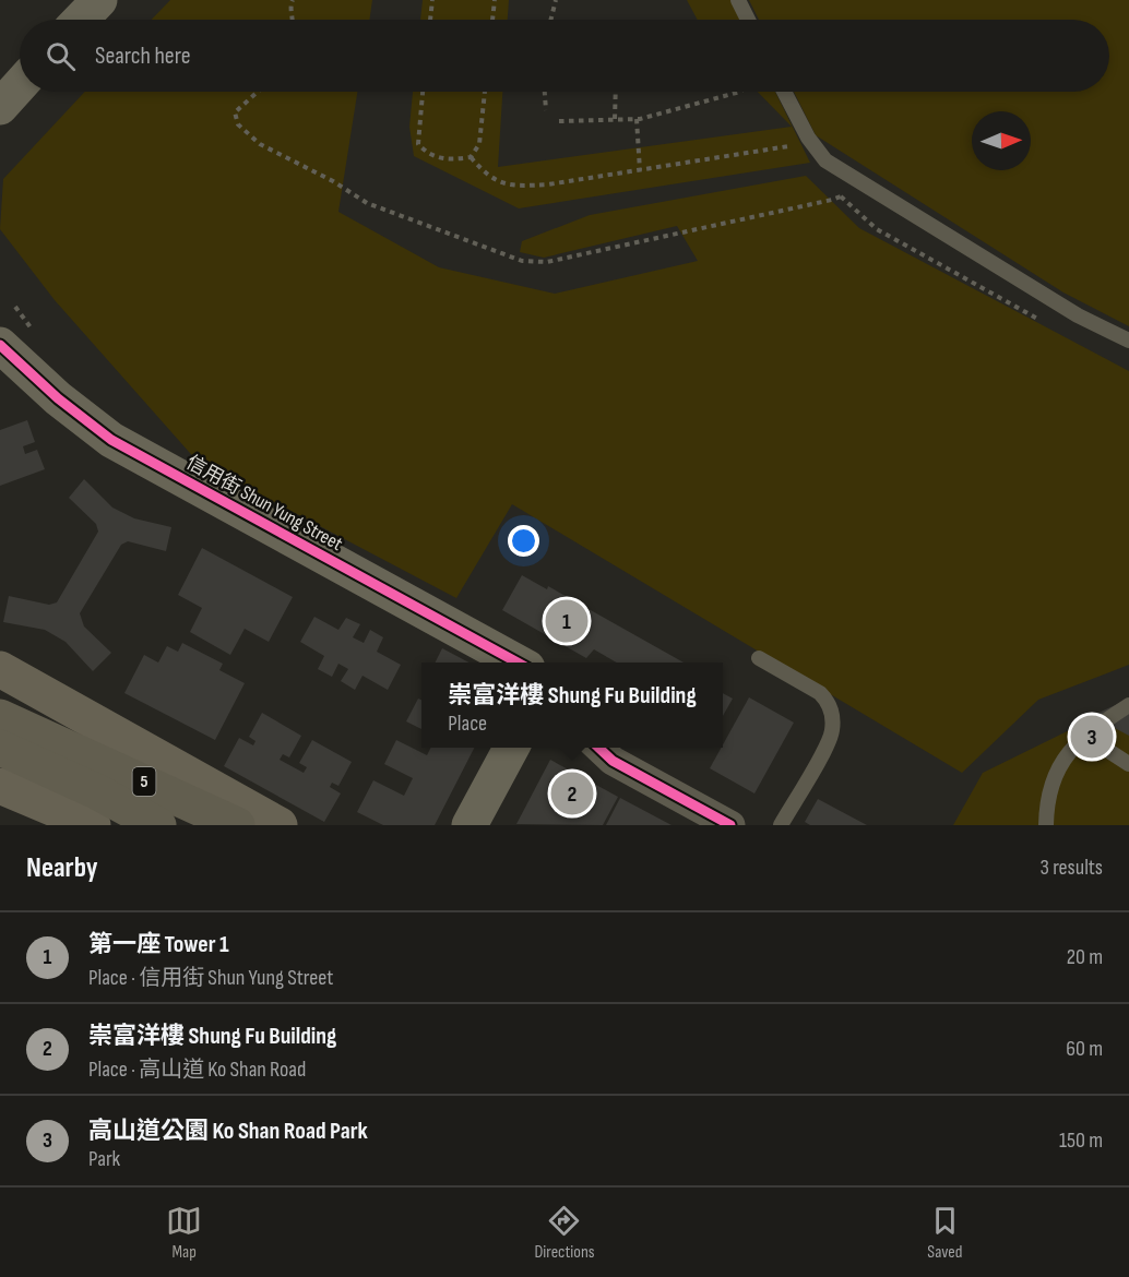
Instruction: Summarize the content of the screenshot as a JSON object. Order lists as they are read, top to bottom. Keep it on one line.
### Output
{"streets":{"highway":["5"],"street":["信用街 Shun Yung Street"]},"north":"right","page":{"search":"Search here","pins":["1","3","2"],"popup":["崇富洋樓 Shung Fu Building","Place"],"heading":["Nearby","3 results"],"list":[{"mark":"1","name":"第一座 Tower 1","note":"Place · 信用街 Shun Yung Street","value":"20 m"},{"mark":"2","name":"崇富洋樓 Shung Fu Building","note":"Place · 高山道 Ko Shan Road","value":"60 m"},{"mark":"3","name":"高山道公園 Ko Shan Road Park","note":"Park","value":"150 m"}],"nav":["Map","Directions","Saved"]}}
